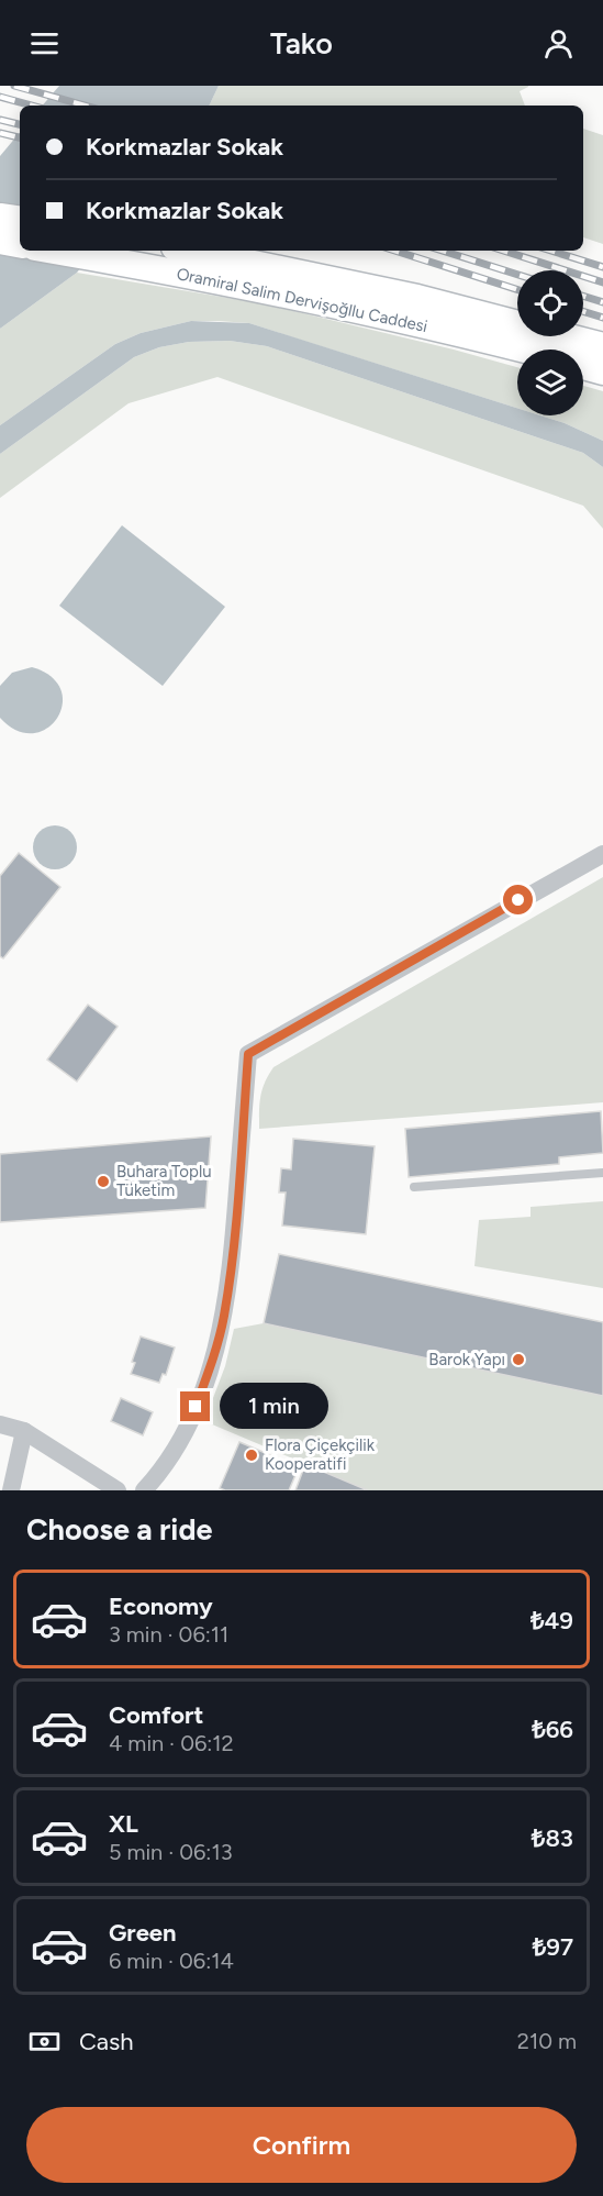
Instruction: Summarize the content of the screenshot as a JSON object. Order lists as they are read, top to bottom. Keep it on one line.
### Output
{"streets":{"main road":["Oramiral Salim Dervişoğllu Caddesi"]},"places":["Buhara Toplu Tüketim","Barok Yapı","Flora Çiçekçilik Kooperatifi"],"page":{"header":"Tako","banner":["Korkmazlar Sokak","Korkmazlar Sokak"],"bubble":"1 min","heading":"Choose a ride","list":[{"name":"Economy","note":"3 min · 06:11","value":"₺49"},{"name":"Comfort","note":"4 min · 06:12","value":"₺66"},{"name":"XL","note":"5 min · 06:13","value":"₺83"},{"name":"Green","note":"6 min · 06:14","value":"₺97"}],"pay":["Cash","210 m"],"buttons":"Confirm"}}
